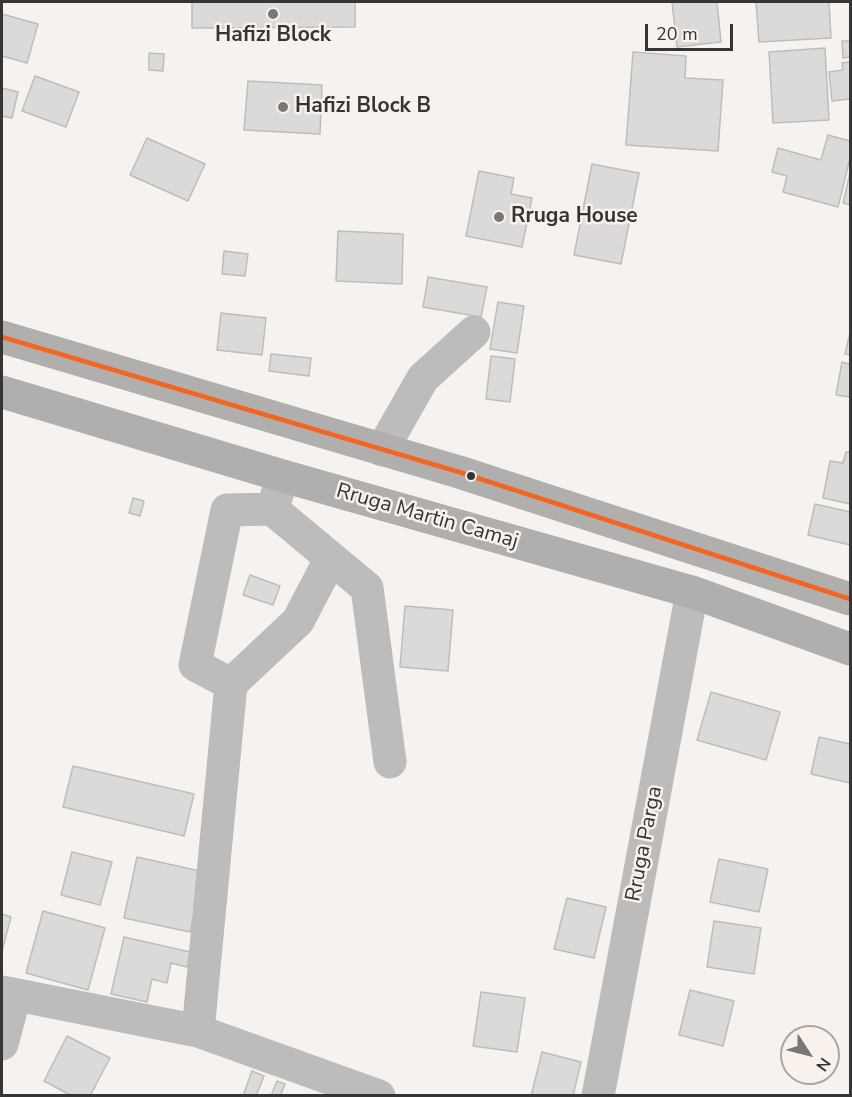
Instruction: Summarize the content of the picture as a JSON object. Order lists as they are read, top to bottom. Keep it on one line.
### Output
{"streets":{"highway":["Rruga Martin Camaj"],"street":["Rruga Parga"]},"crossings":[["Rruga Martin Camaj","Rruga Parga"]],"places":["Hafizi Block","Hafizi Block B","Rruga House"],"scale_bar":"20 m","north":"bottom right"}
